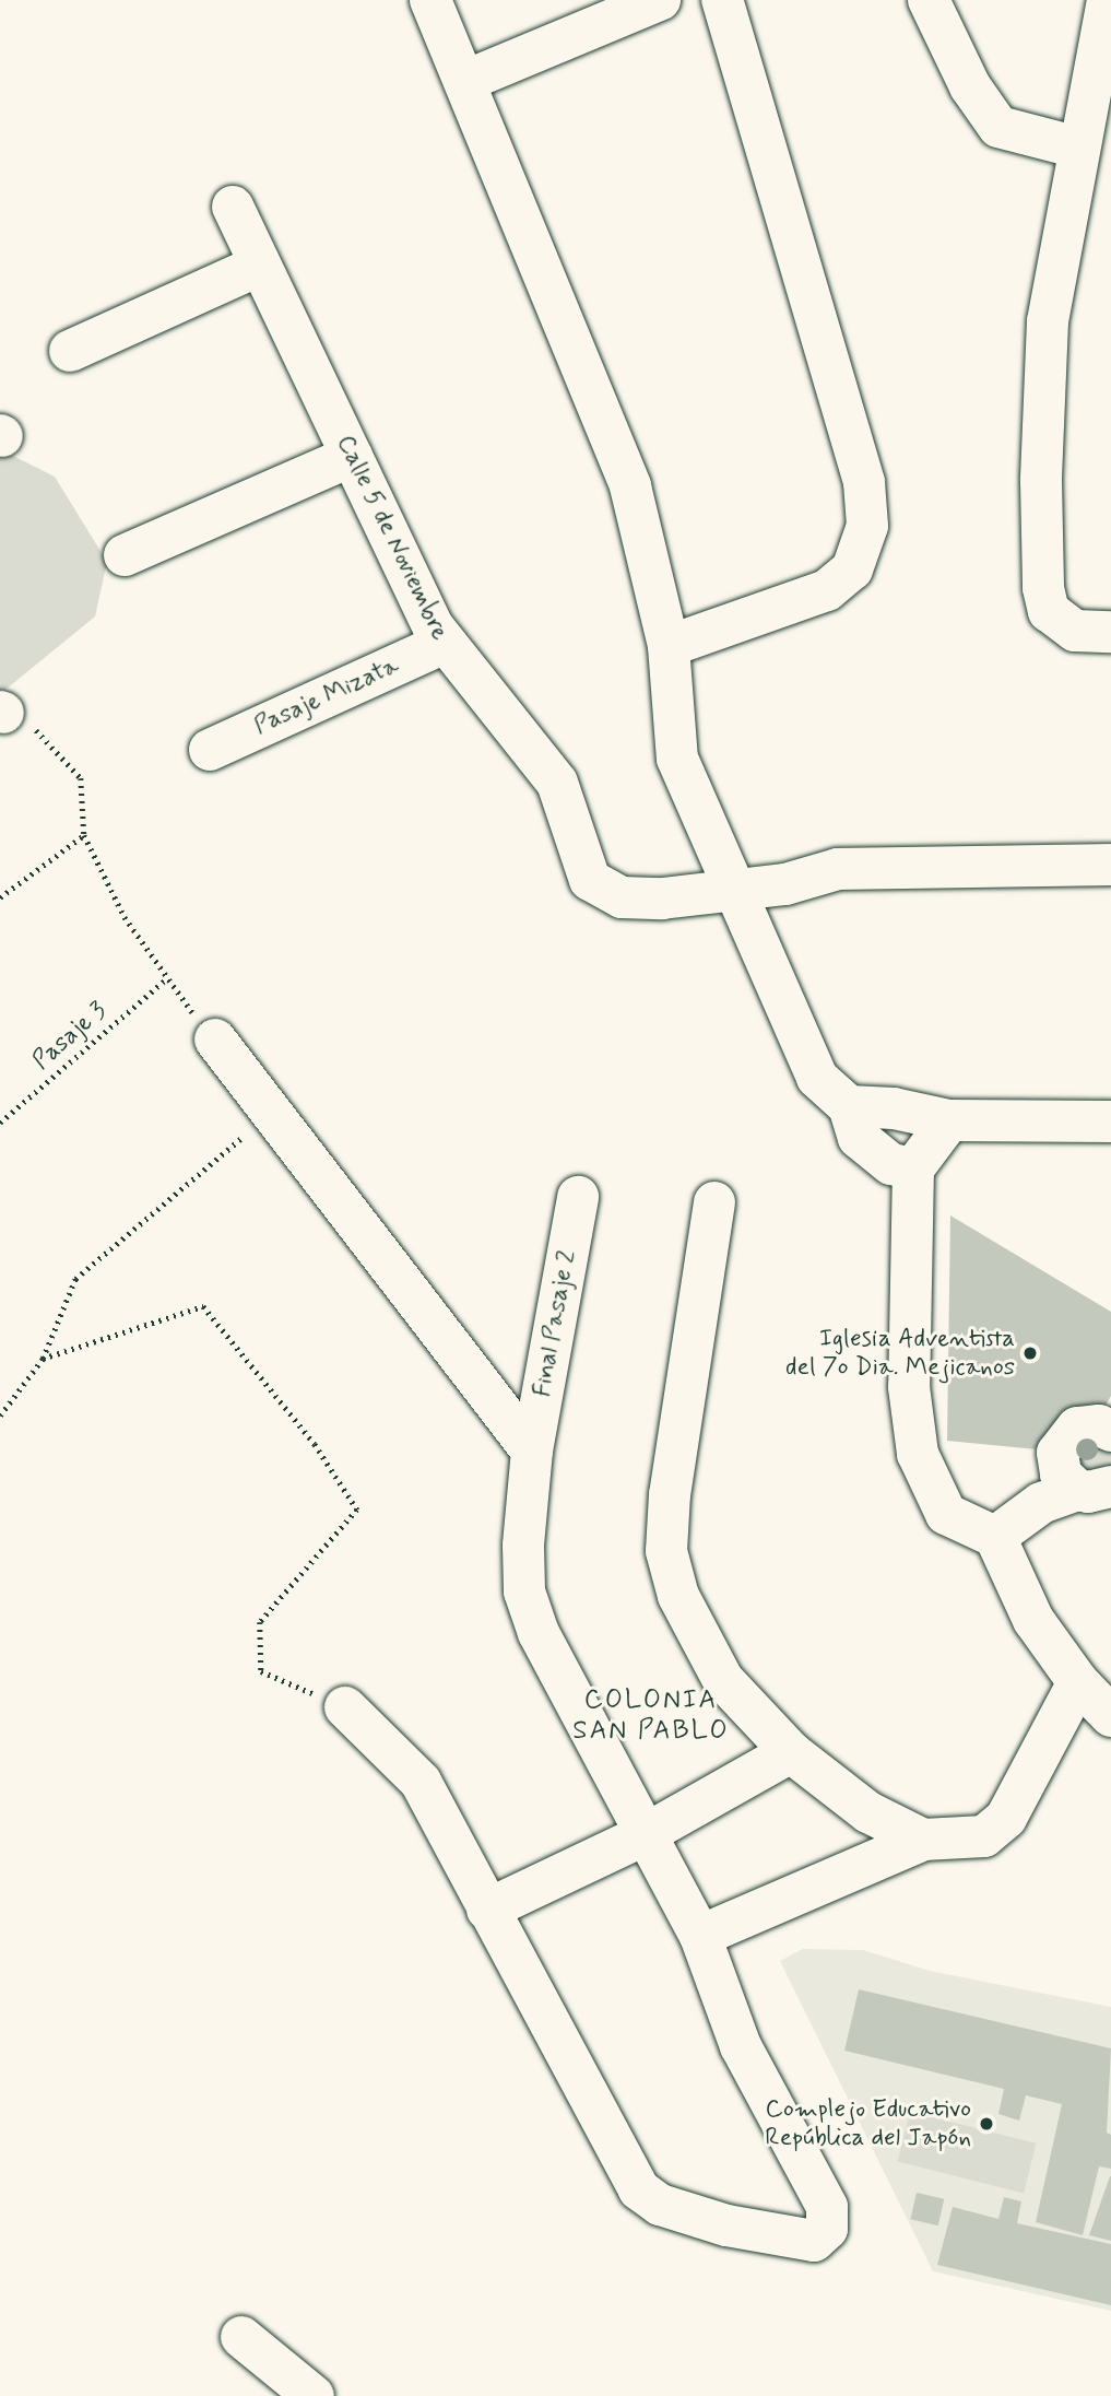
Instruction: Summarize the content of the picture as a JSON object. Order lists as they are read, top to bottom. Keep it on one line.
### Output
{"streets":{"street":["Calle 5 de Noviembre","Pasaje Mizata","Final Pasaje 2"],"path":["Pasaje 3"]},"crossings":[["Calle 5 de Noviembre","Pasaje Mizata"]],"districts":["COLONIA SAN PABLO"],"places":["Iglesia Adventista del 7o Dia. Mejicanos","Complejo Educativo República del Japón"]}
